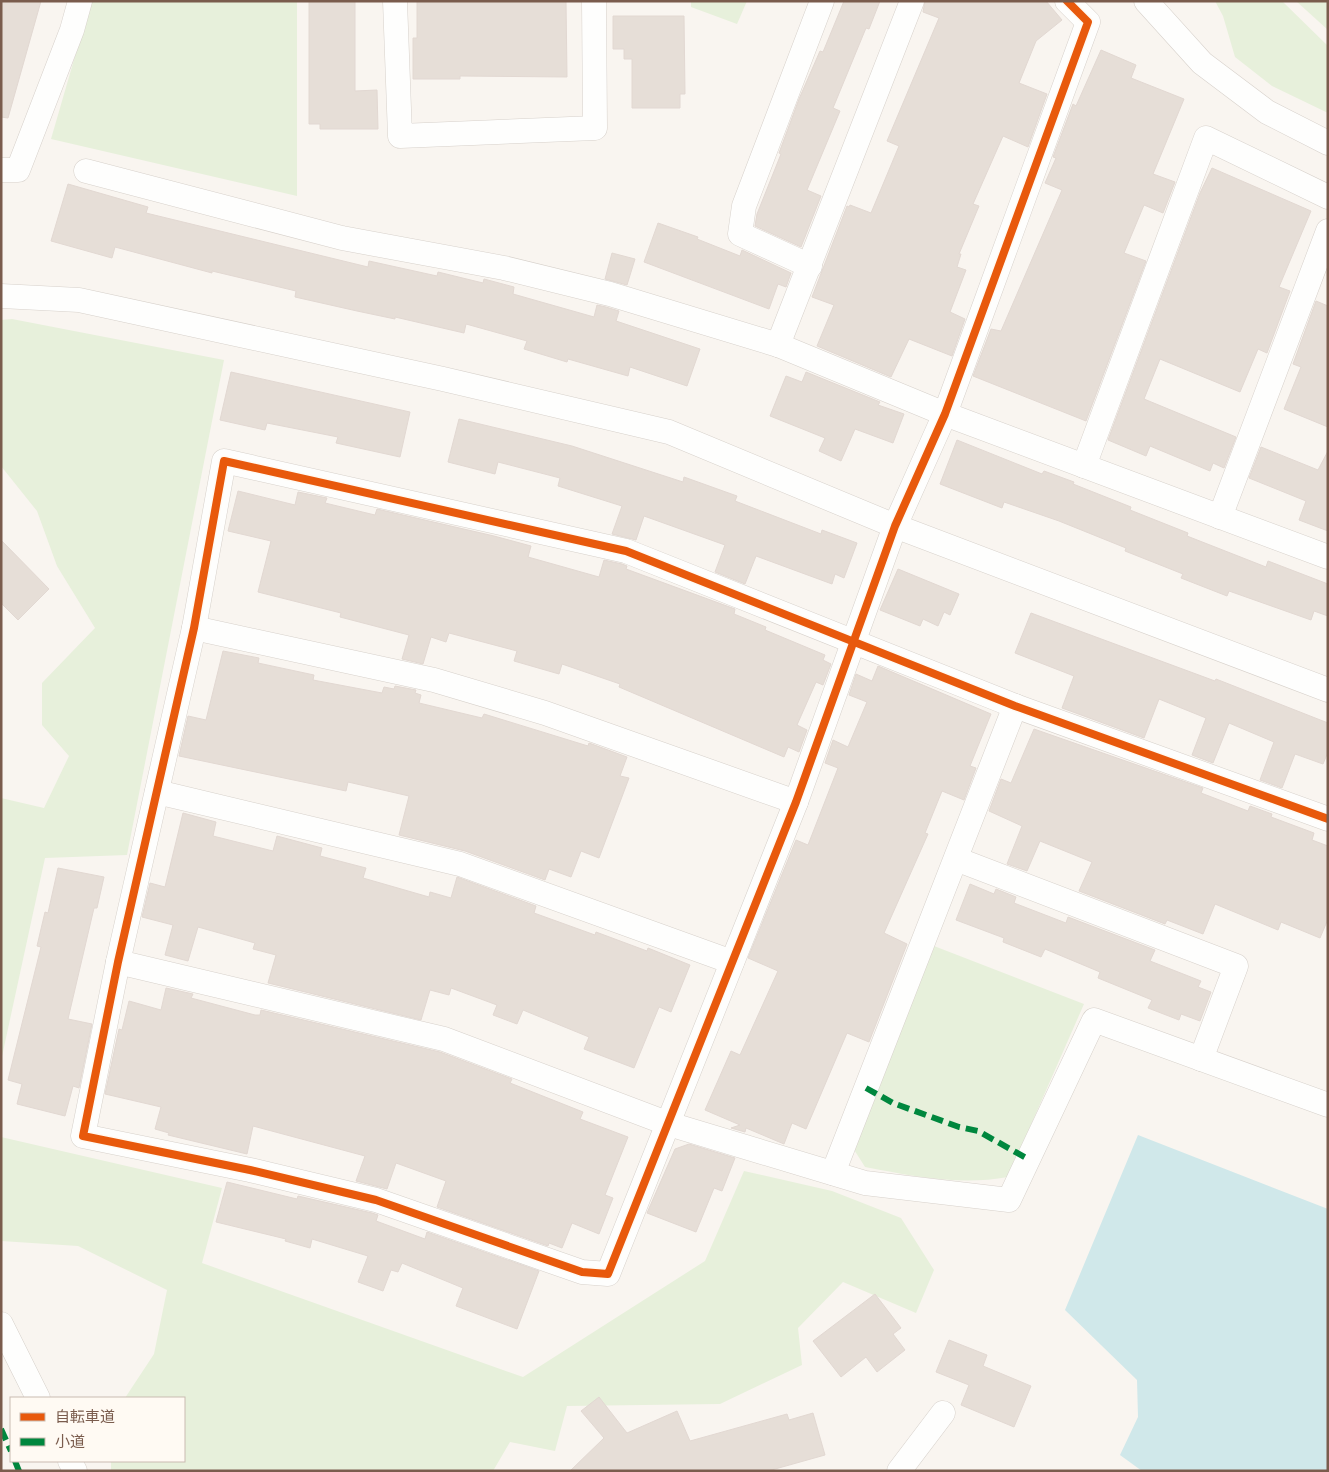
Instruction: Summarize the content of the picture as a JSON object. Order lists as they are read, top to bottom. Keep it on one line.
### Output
{"legend":["自転車道","小道"]}
